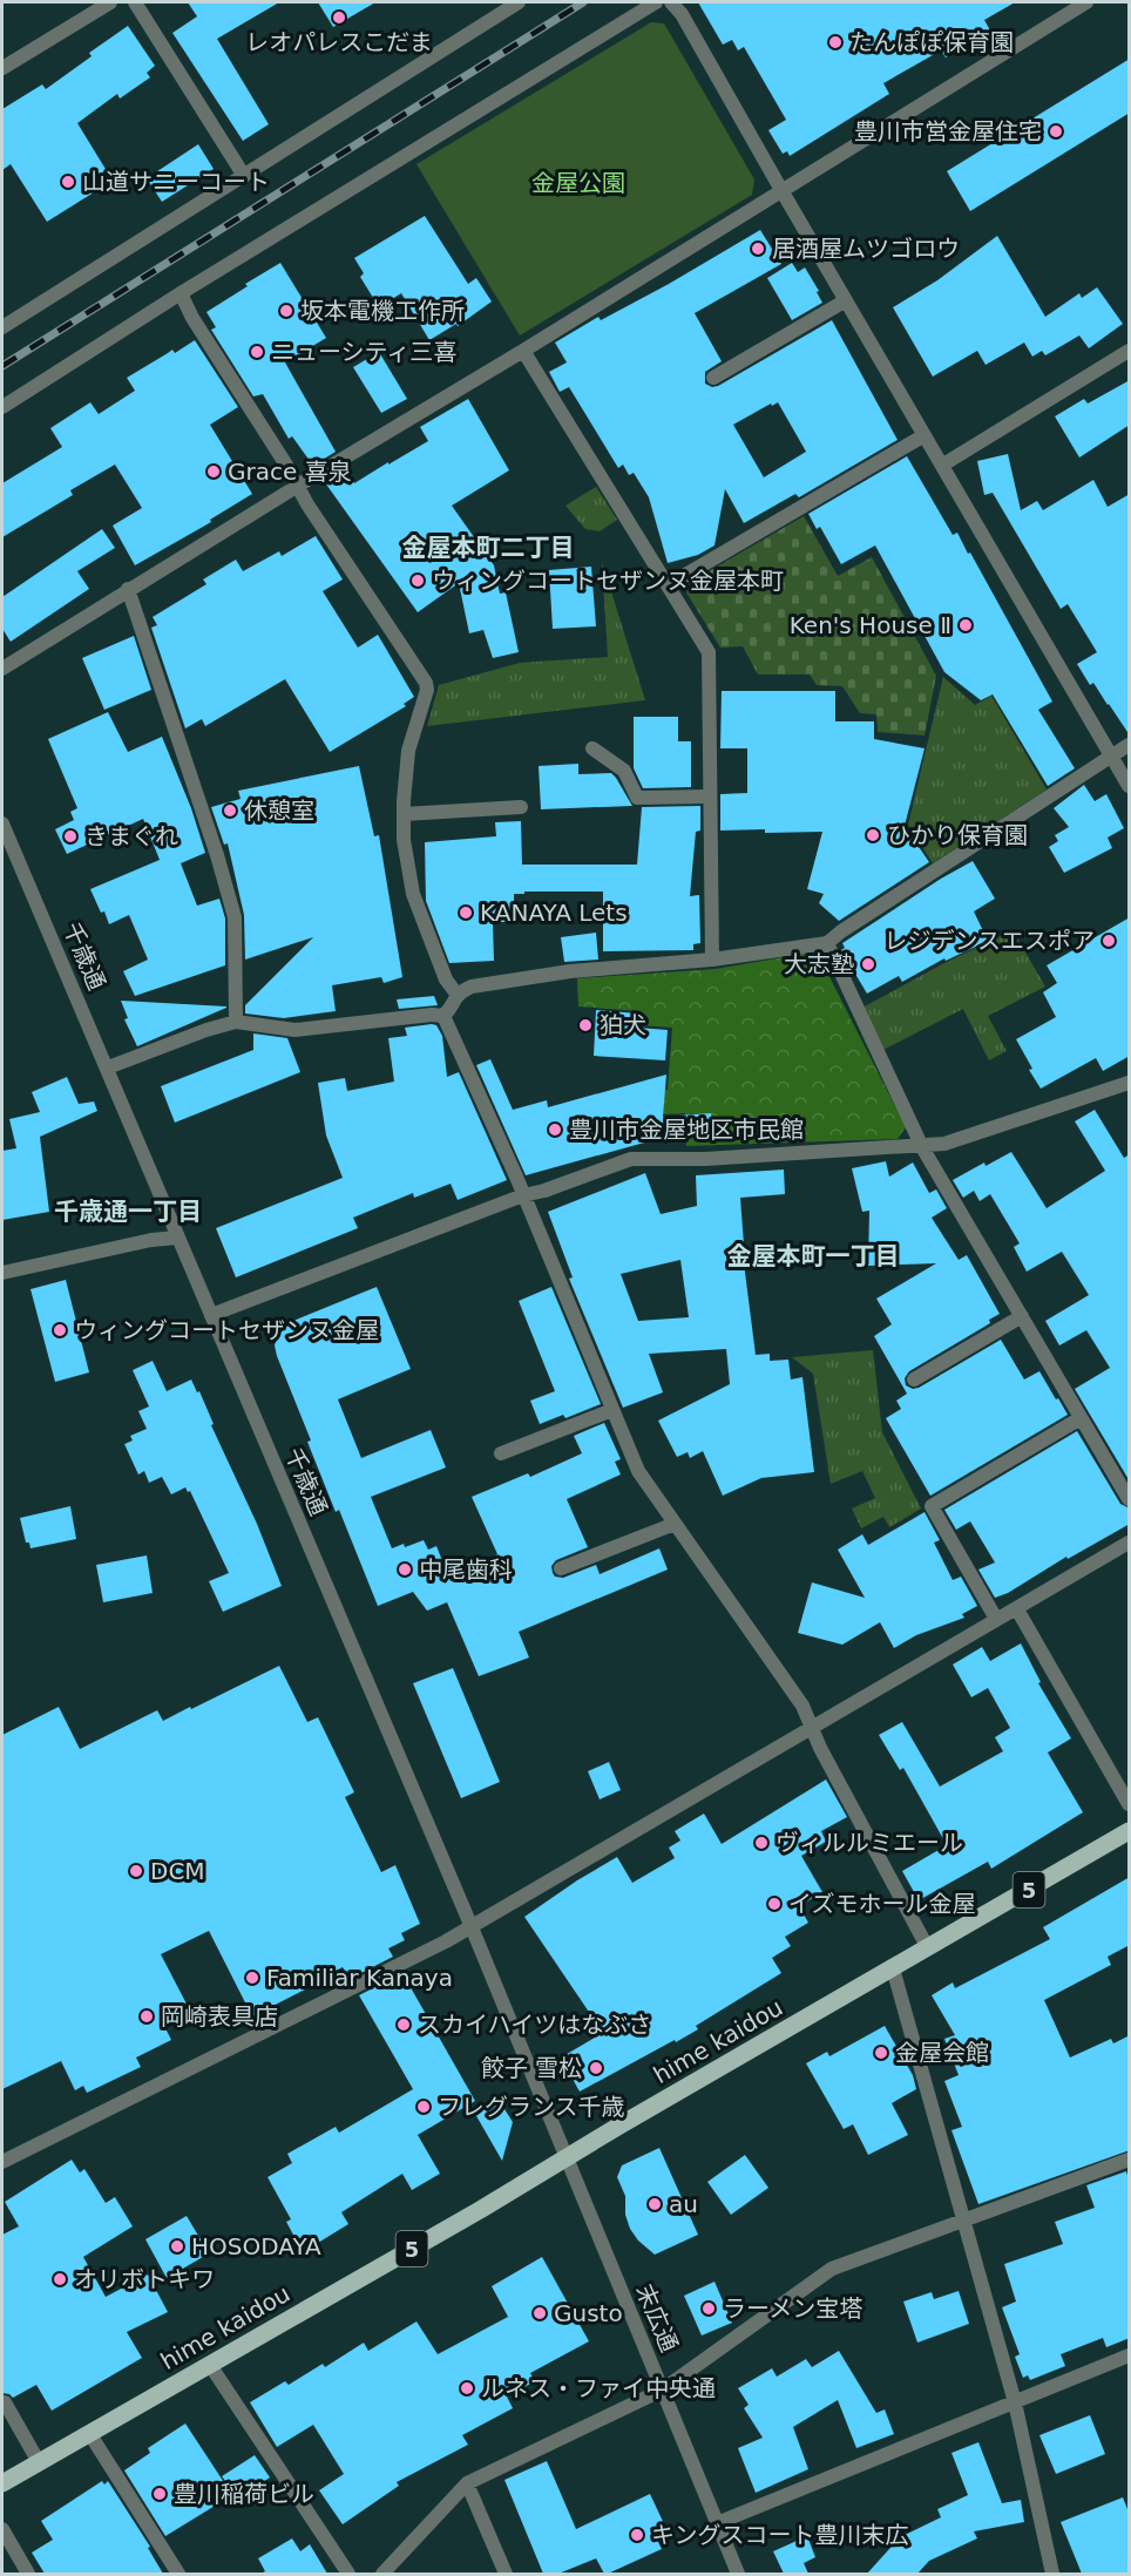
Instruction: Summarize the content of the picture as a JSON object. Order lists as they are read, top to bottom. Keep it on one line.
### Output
{"streets":{"main road":["5","hime kaidou"],"street":["千歳通","末広通"]},"crossings":[["千歳通","hime kaidou"],["千歳通","末広通"],["hime kaidou","末広通"]],"districts":["金屋本町二丁目","千歳通一丁目","金屋本町一丁目"],"parks":["金屋公園"],"places":["レオパレスこだま","たんぽぽ保育園","豊川市営金屋住宅","山道サニーコート","居酒屋ムツゴロウ","坂本電機工作所","ニューシティ三喜","Grace 喜泉","ウィングコートセザンヌ金屋本町","Ken's House Ⅱ","休憩室","ひかり保育園","きまぐれ","KANAYA Lets","レジデンスエスポア","大志塾","狛犬","豊川市金屋地区市民館","ウィングコートセザンヌ金屋","中尾歯科","ヴィルルミエール","DCM","イズモホール金屋","Familiar Kanaya","岡崎表具店","スカイハイツはなぶさ","金屋会館","餃子 雪松","フレグランス千歳","au","HOSODAYA","オリボトキワ","ラーメン宝塔","Gusto","ルネス・ファイ中央通","豊川稲荷ビル","キングスコート豊川末広"]}
